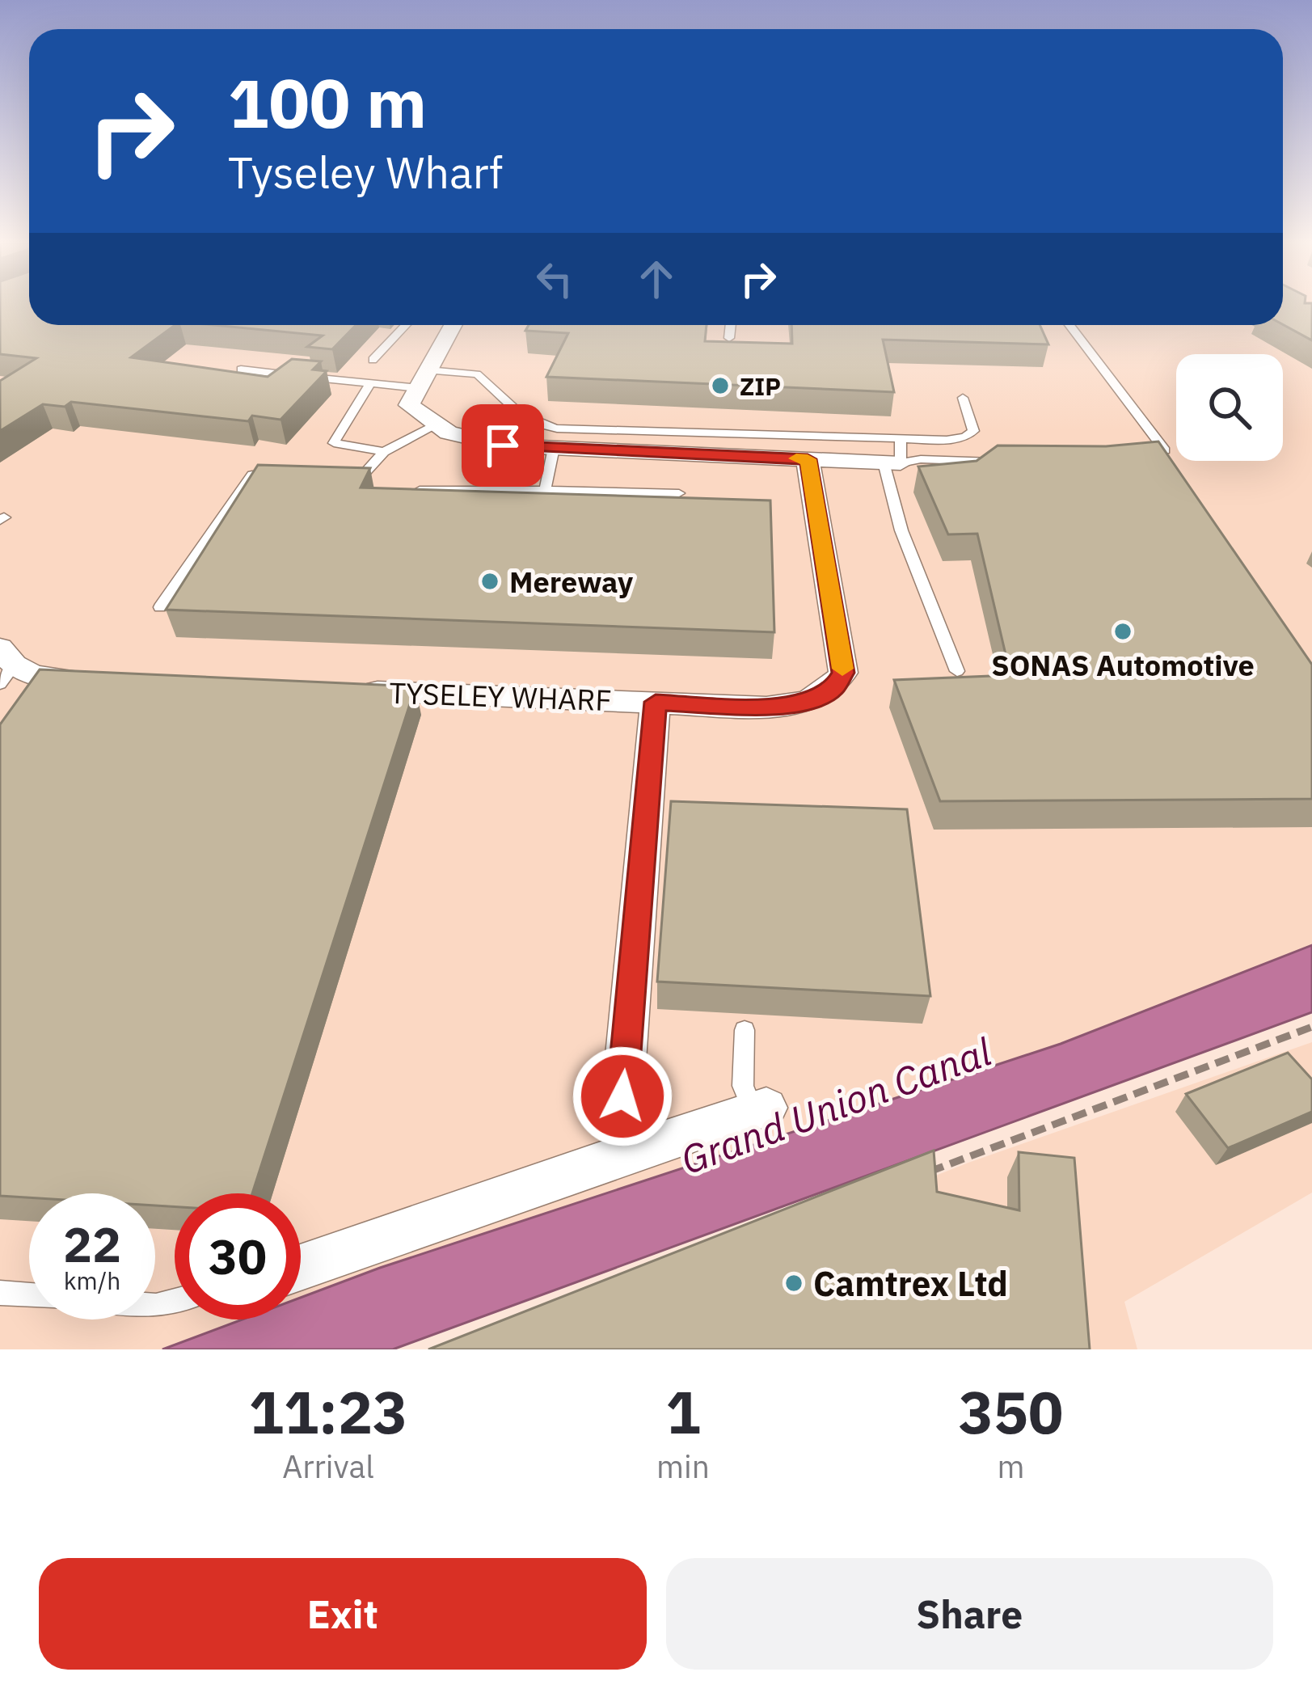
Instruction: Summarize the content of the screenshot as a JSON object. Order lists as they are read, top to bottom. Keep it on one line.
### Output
{"streets":{"street":["TYSELEY WHARF"]},"water":["Grand Union Canal"],"places":["ZIP","Mereway","SONAS Automotive","Camtrex Ltd"],"page":{"turn":["100 m","Tyseley Wharf"],"speed":"22 km/h","limit":"30","eta":["11:23","Arrival","1","min","350","m"],"buttons":["Exit","Share"]}}
